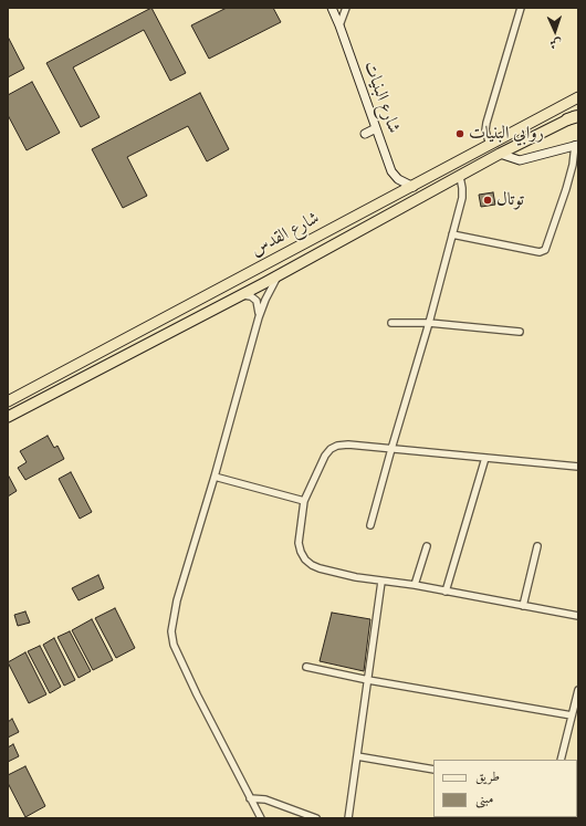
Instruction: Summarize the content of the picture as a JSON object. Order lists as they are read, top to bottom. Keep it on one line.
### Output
{"streets":{"highway":["شارع القدس"],"main road":["شارع البنيات"]},"crossings":[["شارع البنيات","شارع القدس"]],"places":["روابي البنيات","توتال"],"legend":["طريق","مبنى"],"north":"bottom"}
